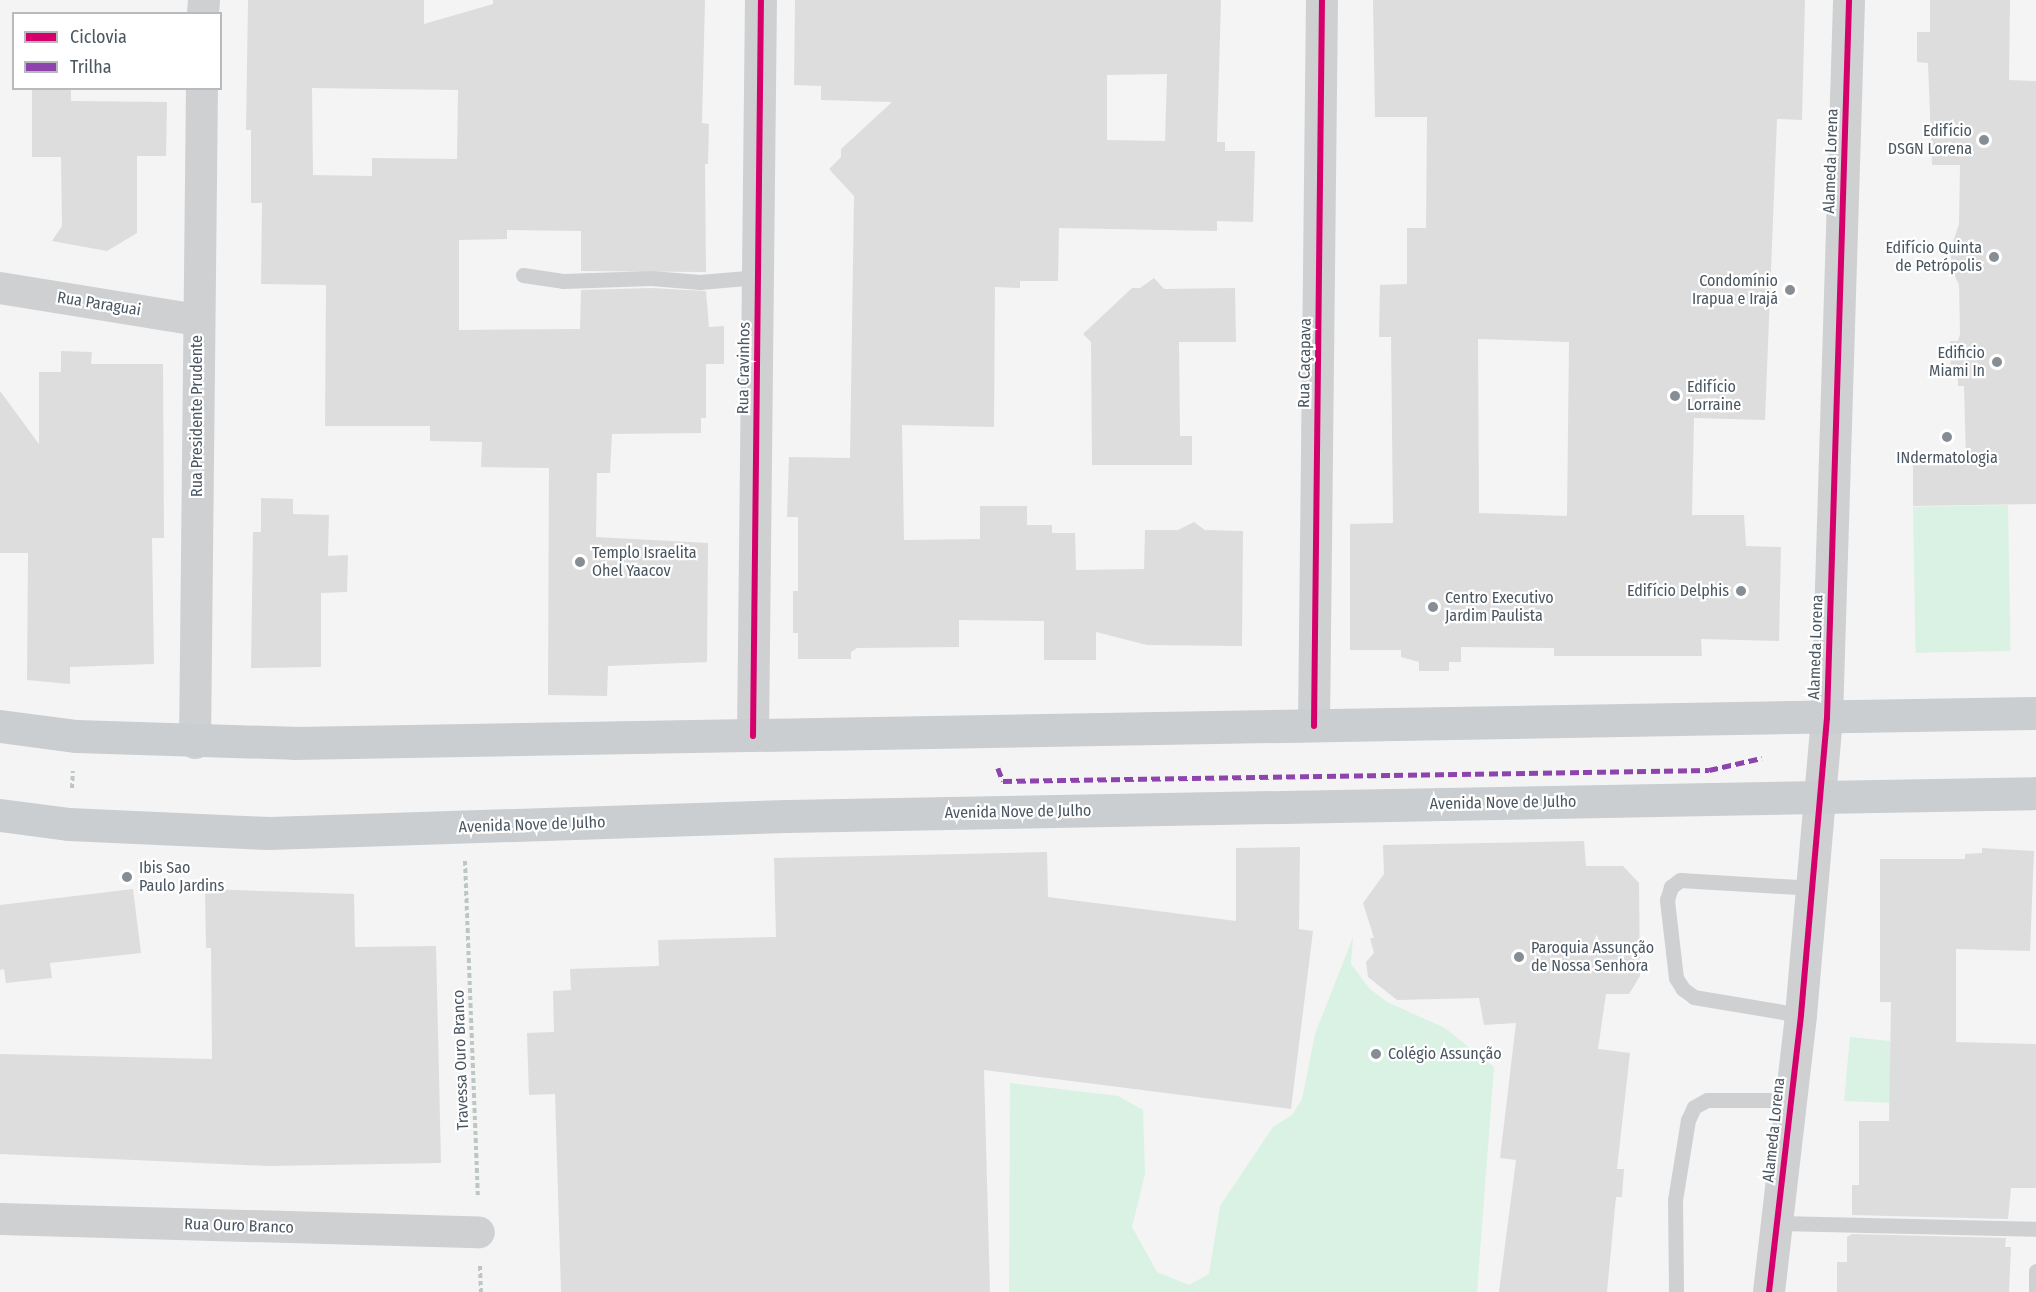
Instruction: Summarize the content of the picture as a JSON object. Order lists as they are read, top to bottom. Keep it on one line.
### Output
{"streets":{"main road":["Avenida Nove de Julho"],"street":["Alameda Lorena","Rua Paraguai","Rua Caçapava","Rua Cravinhos","Rua Presidente Prudente","Rua Ouro Branco"],"path":["Travessa Ouro Branco"]},"crossings":[["Alameda Lorena","Avenida Nove de Julho"],["Rua Paraguai","Rua Presidente Prudente"],["Avenida Nove de Julho","Travessa Ouro Branco"],["Travessa Ouro Branco","Rua Ouro Branco"]],"places":["Edifício DSGN Lorena","Edifício Quinta de Petrópolis","Condomínio Irapua e Irajá","Edificio Miami In","Edifício Lorraine","INdermatologia","Templo Israelita Ohel Yaacov","Edifício Delphis","Centro Executivo Jardim Paulista","Ibis Sao Paulo Jardins","Paroquia Assunção de Nossa Senhora","Colégio Assunção"],"legend":["Ciclovia","Trilha"]}
